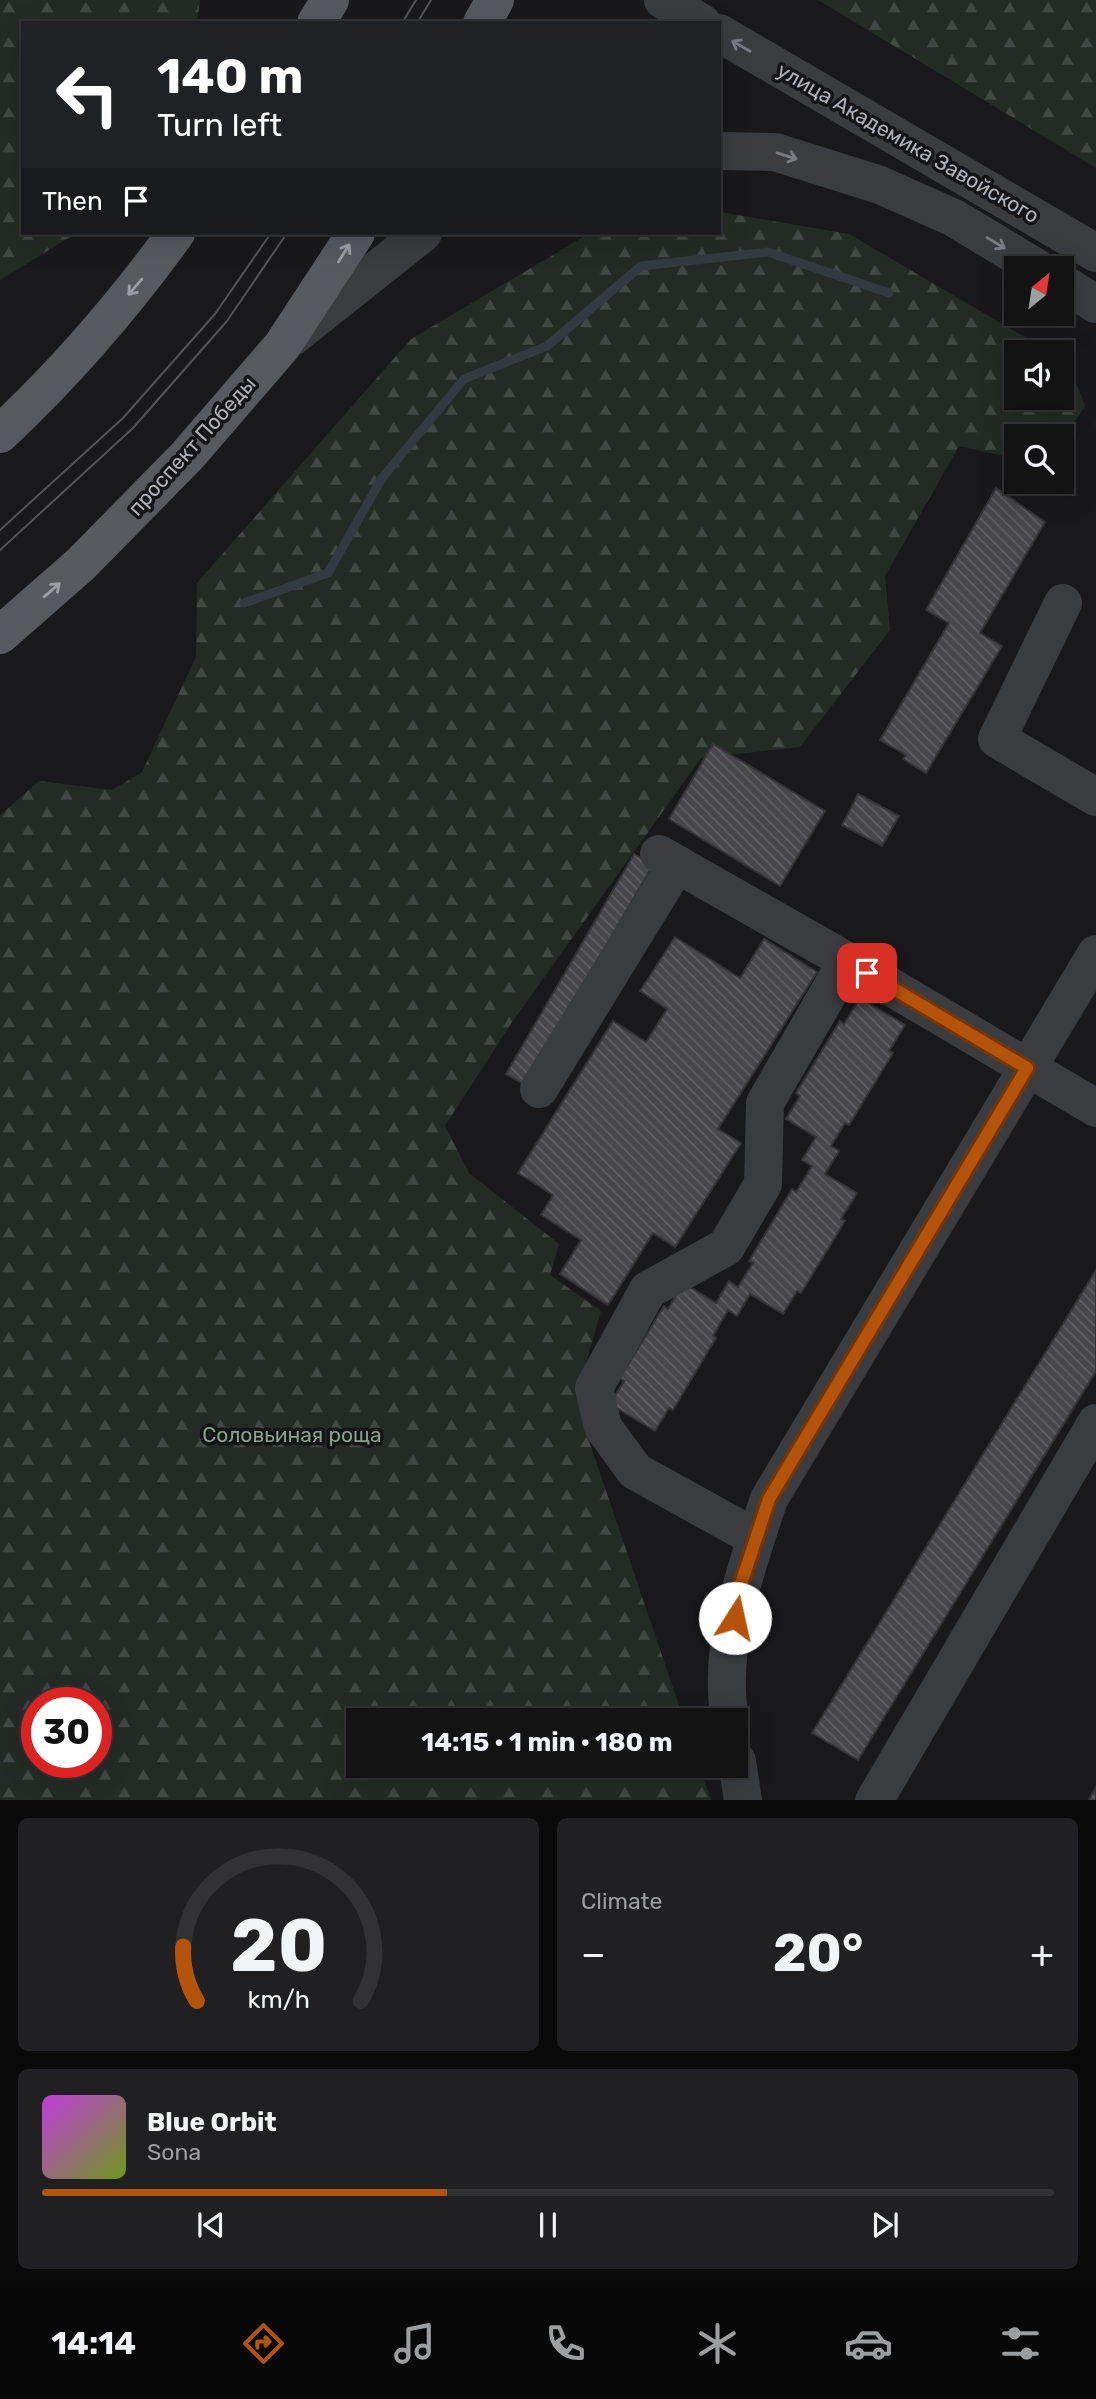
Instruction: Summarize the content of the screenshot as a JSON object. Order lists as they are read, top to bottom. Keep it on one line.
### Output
{"streets":{"main road":["проспект Победы"],"street":["улица Академика Завойского"]},"parks":["Соловьиная роща"],"north":"top right","page":{"turn":["140 m","Turn left"],"then":"Then","limit":"30","trip":"14:15 · 1 min · 180 m","tile":"Climate","heat":["−","20°","+"],"song":["Blue Orbit","Sona"],"tabs":"14:14","gauge":["20","km/h"]}}
